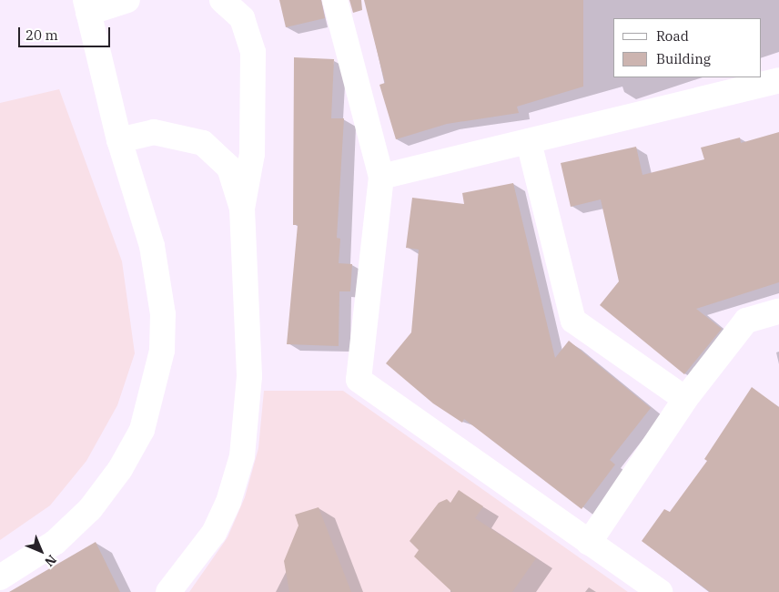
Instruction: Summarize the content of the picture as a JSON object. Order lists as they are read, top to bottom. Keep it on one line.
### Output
{"legend":["Road","Building"],"scale_bar":"20 m","north":"bottom right"}
